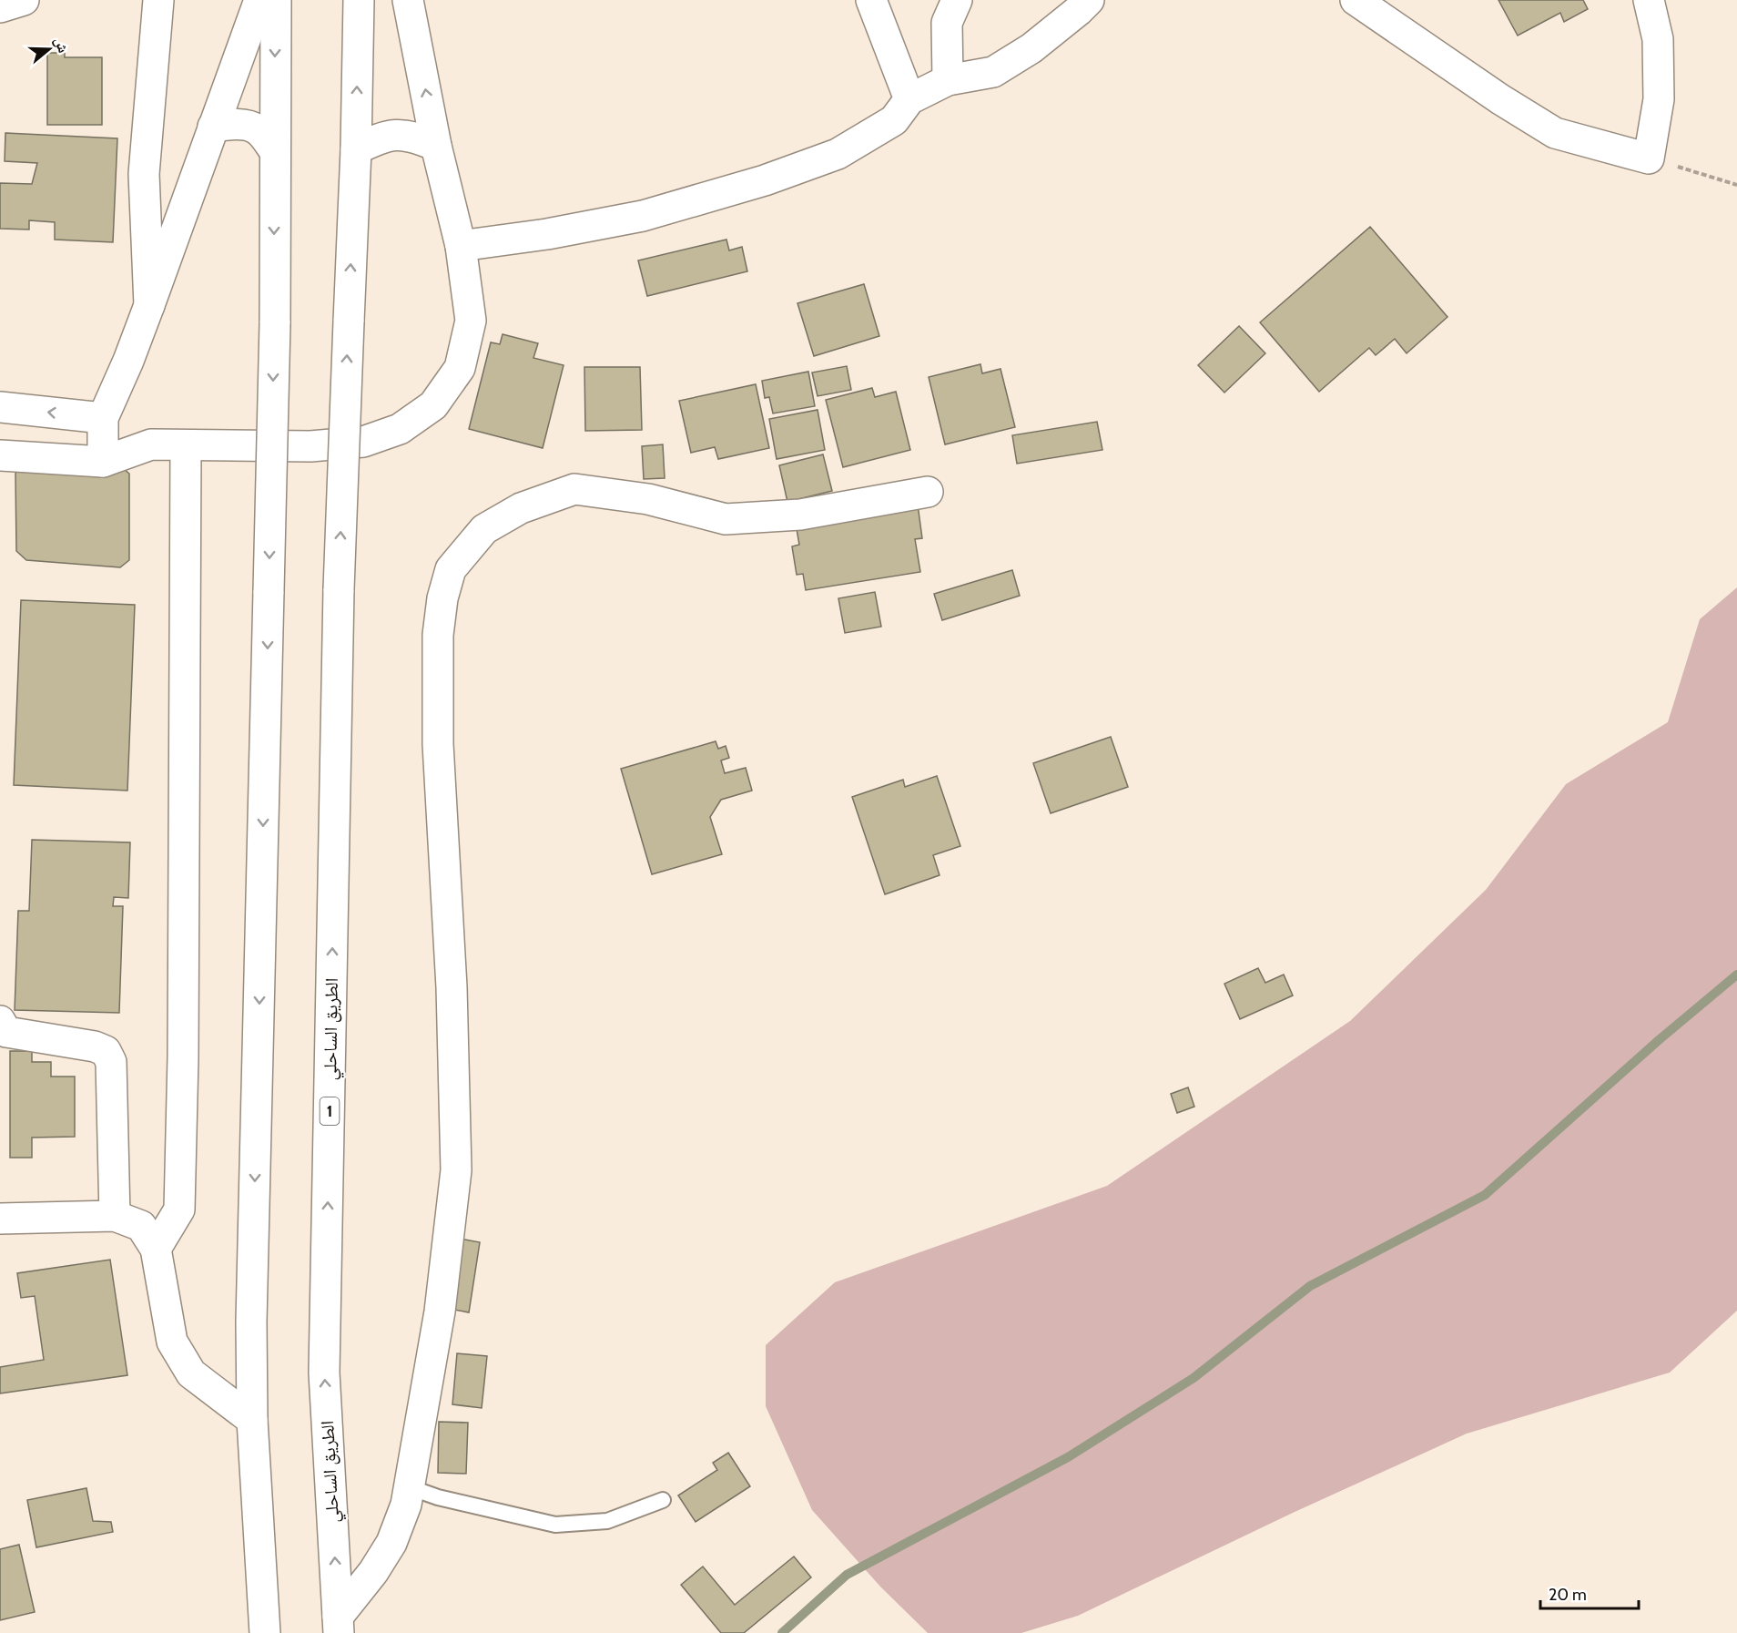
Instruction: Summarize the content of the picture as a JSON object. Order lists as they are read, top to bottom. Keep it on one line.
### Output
{"streets":{"main road":["الطريق الساحلي","1"]},"scale_bar":"20 m","north":"right"}
